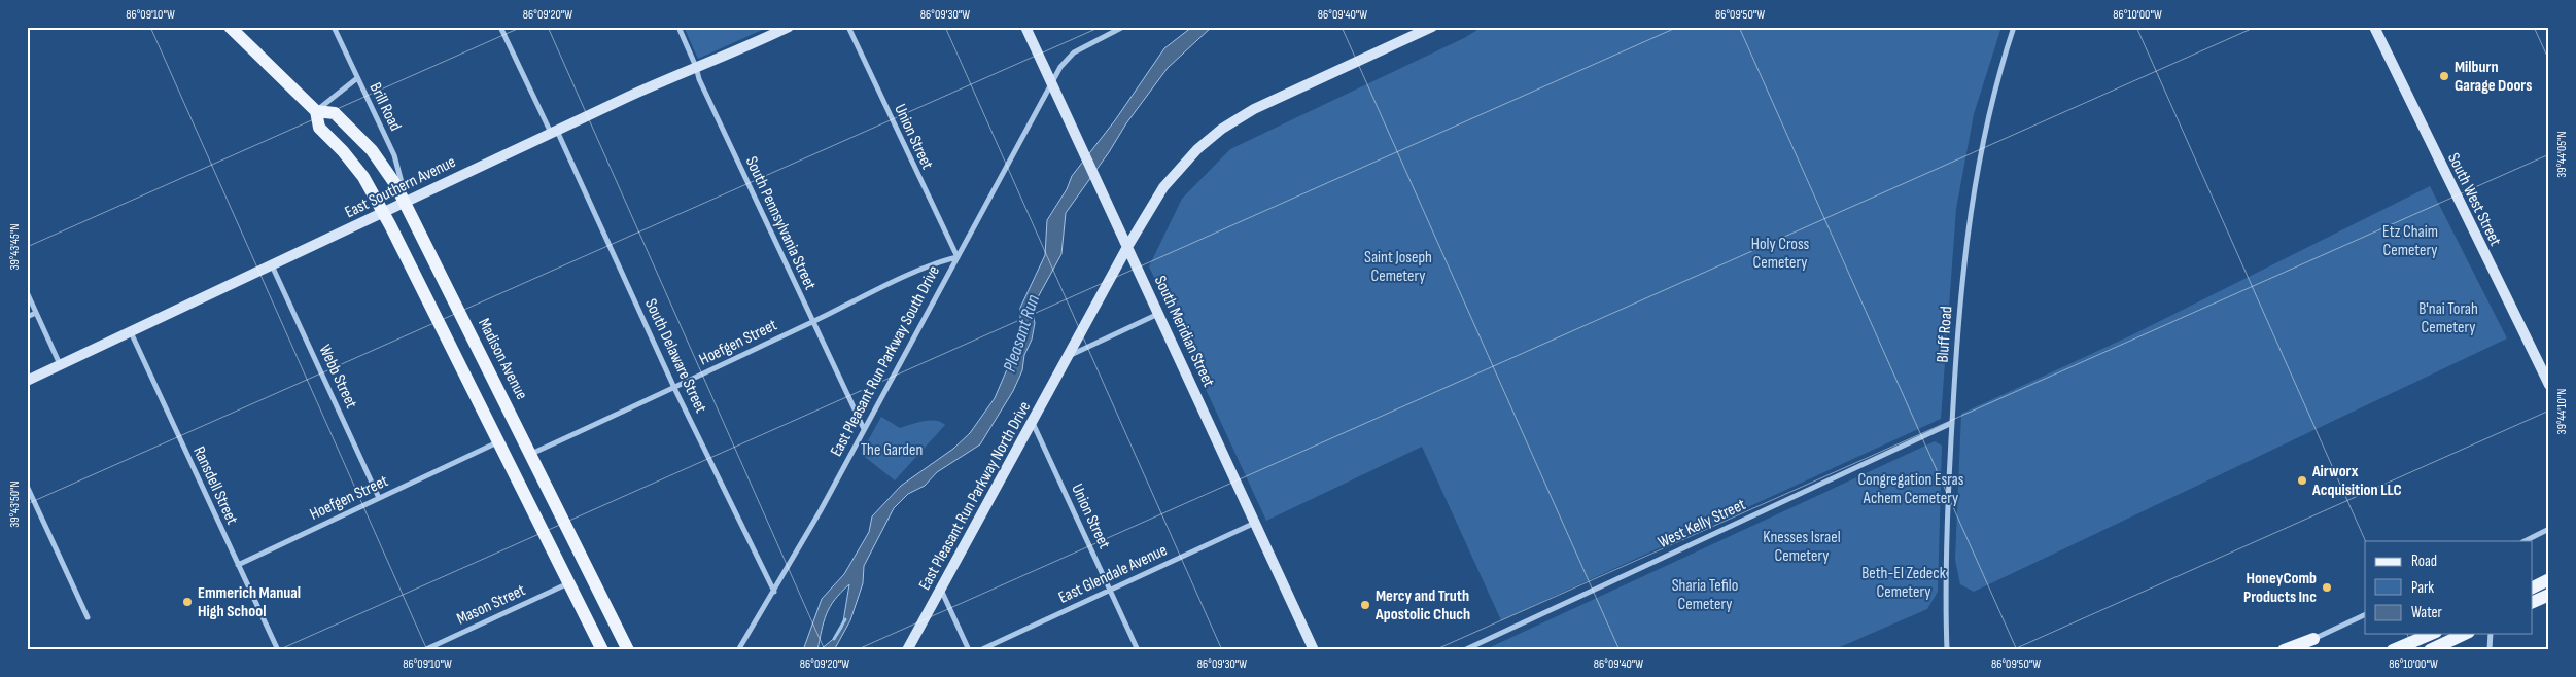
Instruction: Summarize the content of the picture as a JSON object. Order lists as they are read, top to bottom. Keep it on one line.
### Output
{"streets":{"main road":["Madison Avenue"],"street":["Brill Road","Union Street","East Southern Avenue","South West Street","South Pennsylvania Street","South Meridian Street","Bluff Road","Hoefgen Street","South Delaware Street","East Pleasant Run Parkway South Drive","Webb Street","Ransdell Street","East Pleasant Run Parkway North Drive","West Kelly Street","East Glendale Avenue","Mason Street"]},"crossings":[["Brill Road","East Southern Avenue"],["Brill Road","Madison Avenue"],["Union Street","Hoefgen Street"],["Union Street","East Pleasant Run Parkway South Drive"],["Union Street","East Pleasant Run Parkway North Drive"],["Union Street","East Glendale Avenue"],["East Southern Avenue","South Pennsylvania Street"],["East Southern Avenue","South Delaware Street"],["East Southern Avenue","Madison Avenue"],["East Southern Avenue","Webb Street"],["East Southern Avenue","Ransdell Street"],["South Pennsylvania Street","Hoefgen Street"],["South Pennsylvania Street","East Pleasant Run Parkway South Drive"],["South Meridian Street","East Pleasant Run Parkway South Drive"],["South Meridian Street","East Pleasant Run Parkway North Drive"],["South Meridian Street","East Glendale Avenue"],["Bluff Road","West Kelly Street"],["Hoefgen Street","South Delaware Street"],["Hoefgen Street","Madison Avenue"],["Hoefgen Street","East Pleasant Run Parkway South Drive"],["Hoefgen Street","Webb Street"],["Hoefgen Street","Ransdell Street"],["South Delaware Street","East Pleasant Run Parkway South Drive"],["Madison Avenue","Mason Street"]],"water":["Pleasant Run"],"parks":["Etz Chaim Cemetery","Holy Cross Cemetery","Saint Joseph Cemetery","B'nai Torah Cemetery","The Garden","Congregation Esras Achem Cemetery","Knesses Israel Cemetery","Beth-El Zedeck Cemetery","Sharia Tefilo Cemetery"],"places":["Milburn Garage Doors","Airworx Acquisition LLC","HoneyComb Products Inc","Emmerich Manual High School","Mercy and Truth Apostolic Chuch"],"legend":["Road","Park","Water"],"coordinates":["86°09'10\"W","86°09'20\"W","86°09'30\"W","86°09'40\"W","86°09'50\"W","86°10'00\"W","39°44'05\"N","39°43'45\"N","39°44'10\"N","39°43'50\"N"]}
